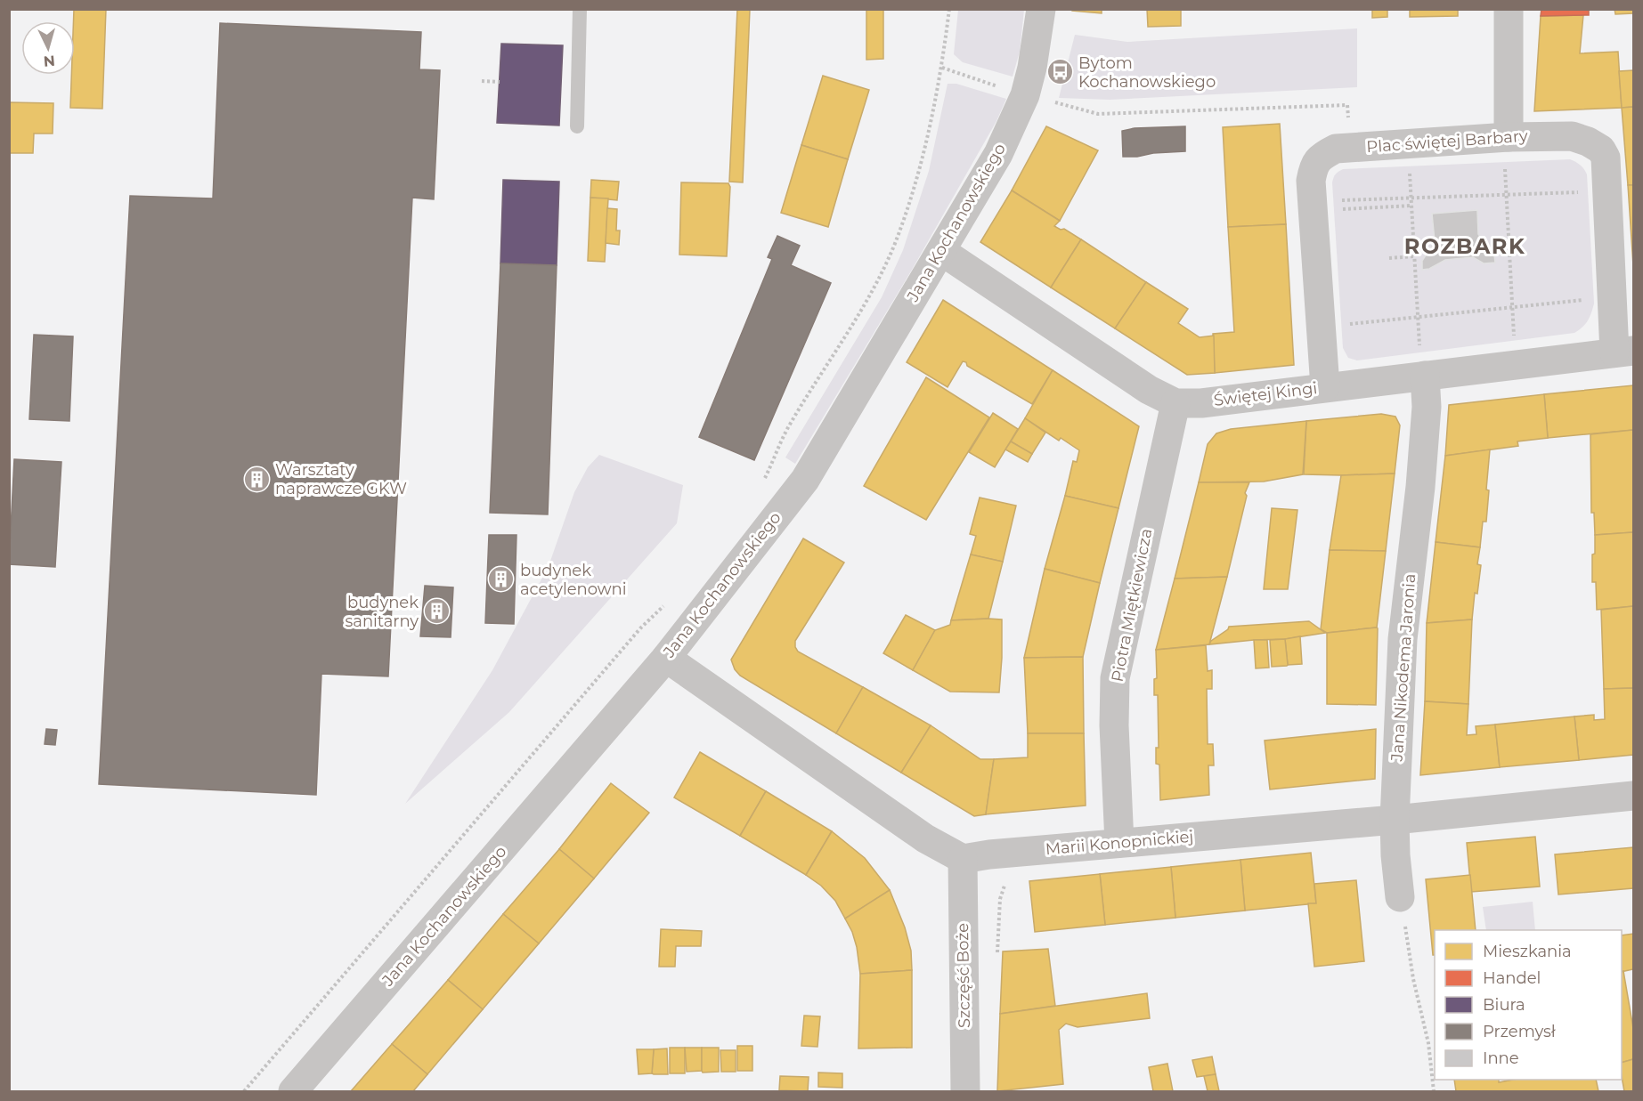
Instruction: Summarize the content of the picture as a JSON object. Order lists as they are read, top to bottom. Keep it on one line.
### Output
{"streets":{"street":["Plac świętej Barbary","Jana Kochanowskiego","Świętej Kingi","Piotra Miętkiewicza","Jana Nikodema Jaronia","Marii Konopnickiej","Szczęść Boże"]},"crossings":[["Plac świętej Barbary","Świętej Kingi"],["Jana Kochanowskiego","Świętej Kingi"],["Świętej Kingi","Piotra Miętkiewicza"],["Świętej Kingi","Jana Nikodema Jaronia"],["Piotra Miętkiewicza","Marii Konopnickiej"],["Jana Nikodema Jaronia","Marii Konopnickiej"],["Marii Konopnickiej","Szczęść Boże"]],"districts":["ROZBARK"],"places":{"bus stop":["Bytom Kochanowskiego"],"building":["Warsztaty naprawcze GKW","budynek acetylenowni","budynek sanitarny"]},"legend":["Mieszkania","Handel","Biura","Przemysł","Inne"],"north":"bottom"}
